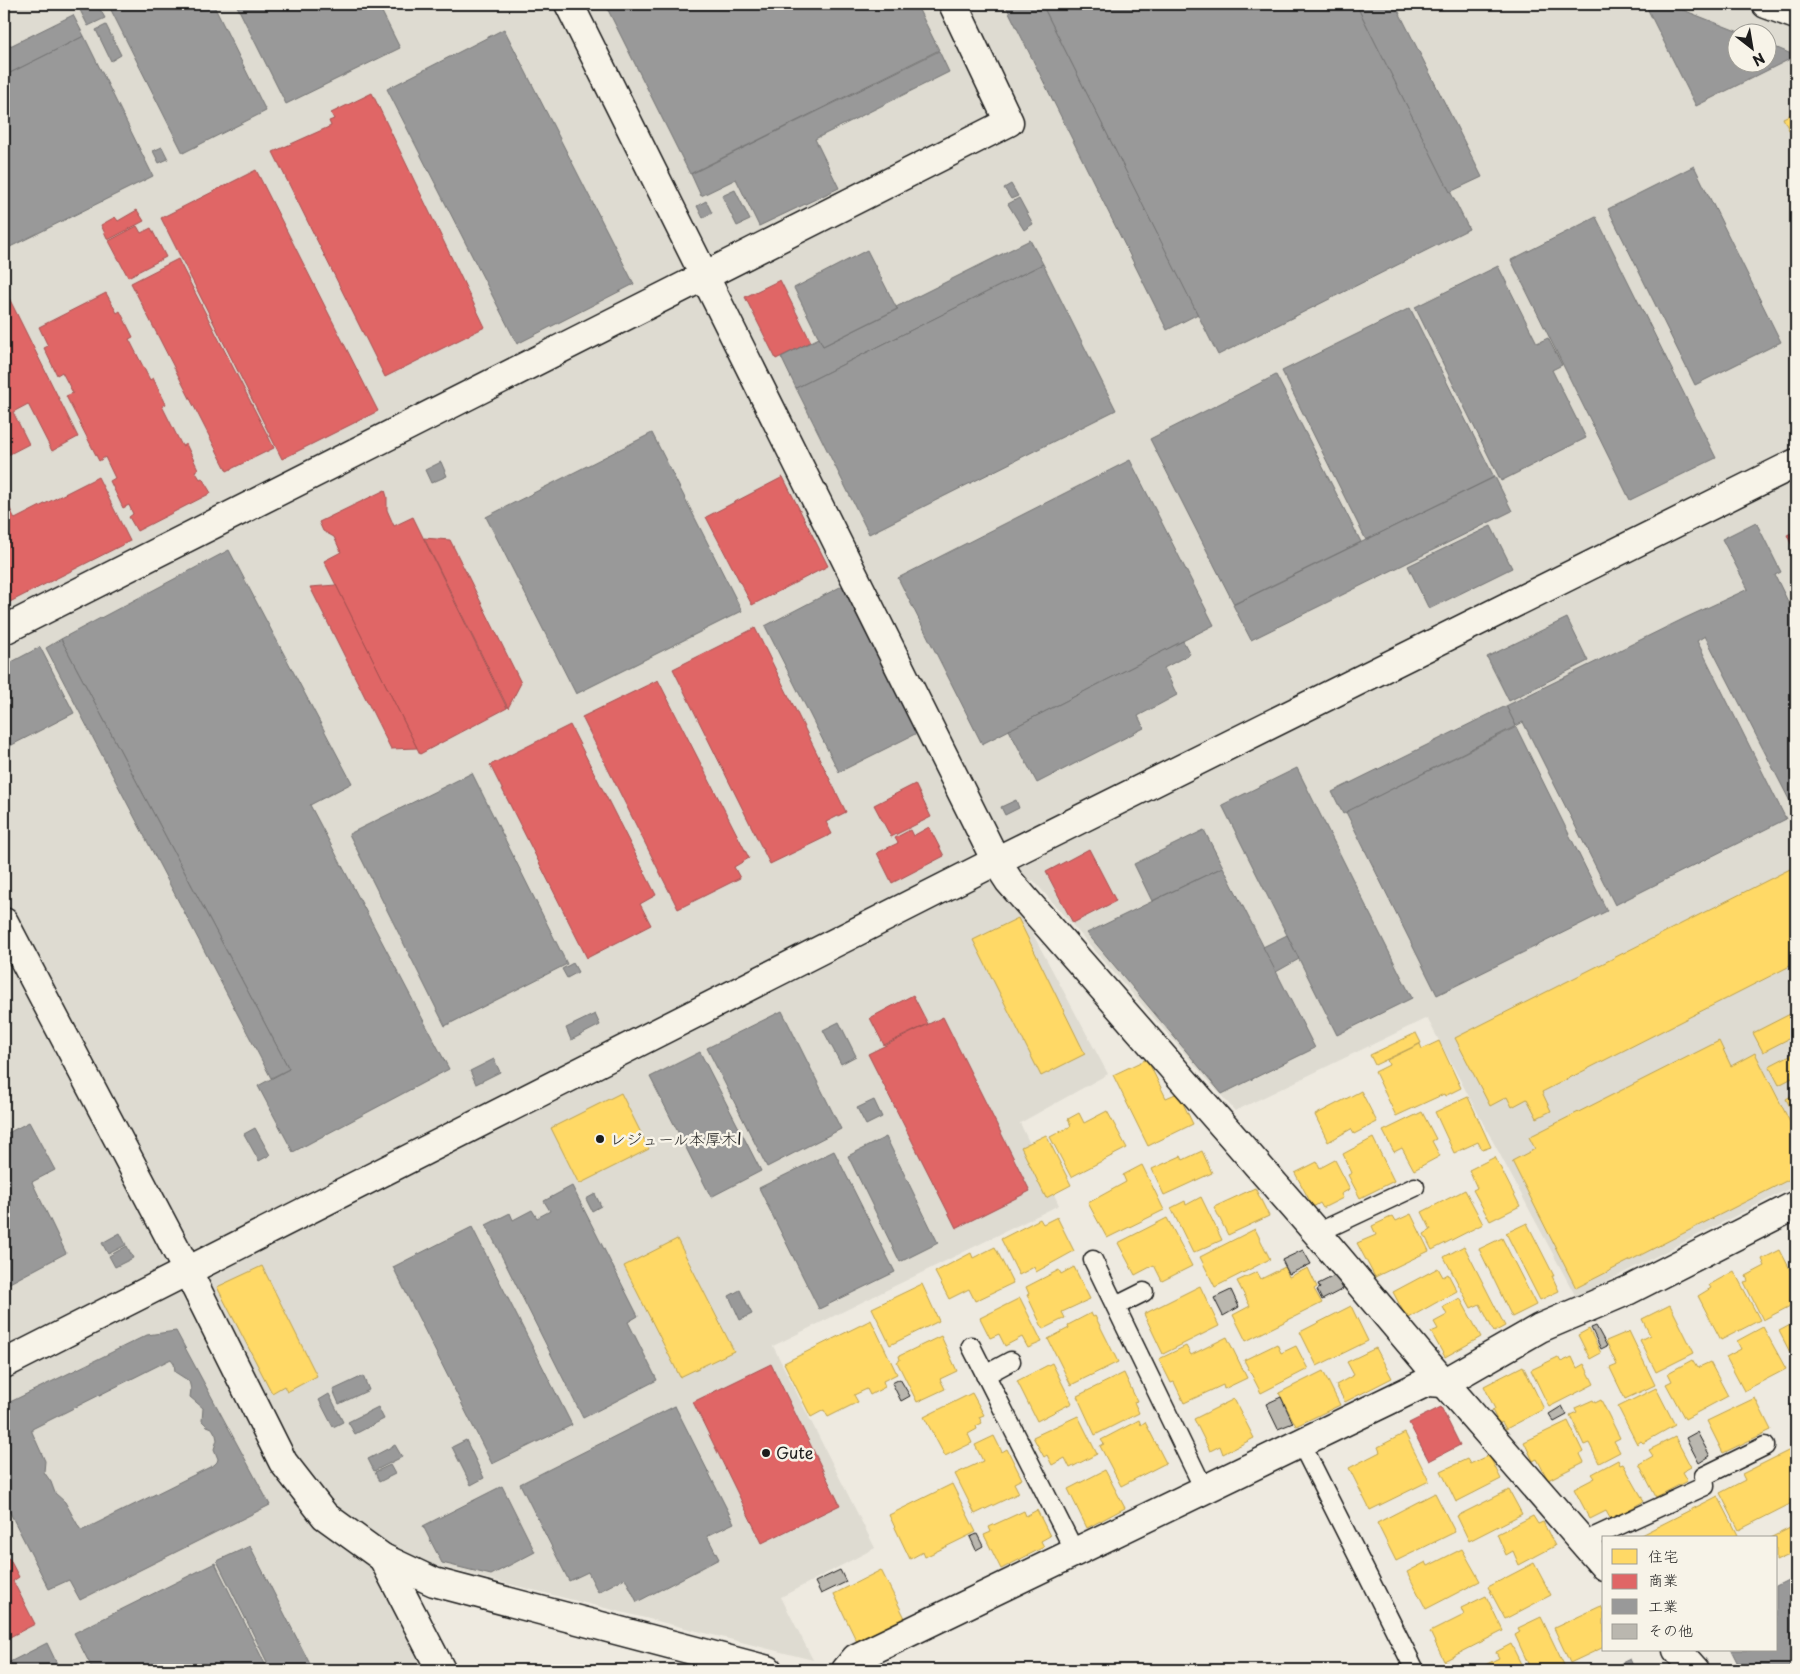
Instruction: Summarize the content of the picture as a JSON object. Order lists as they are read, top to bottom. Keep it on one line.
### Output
{"places":["レジュール本厚木I","Gute"],"legend":["住宅","商業","工業","その他"],"north":"bottom right"}
